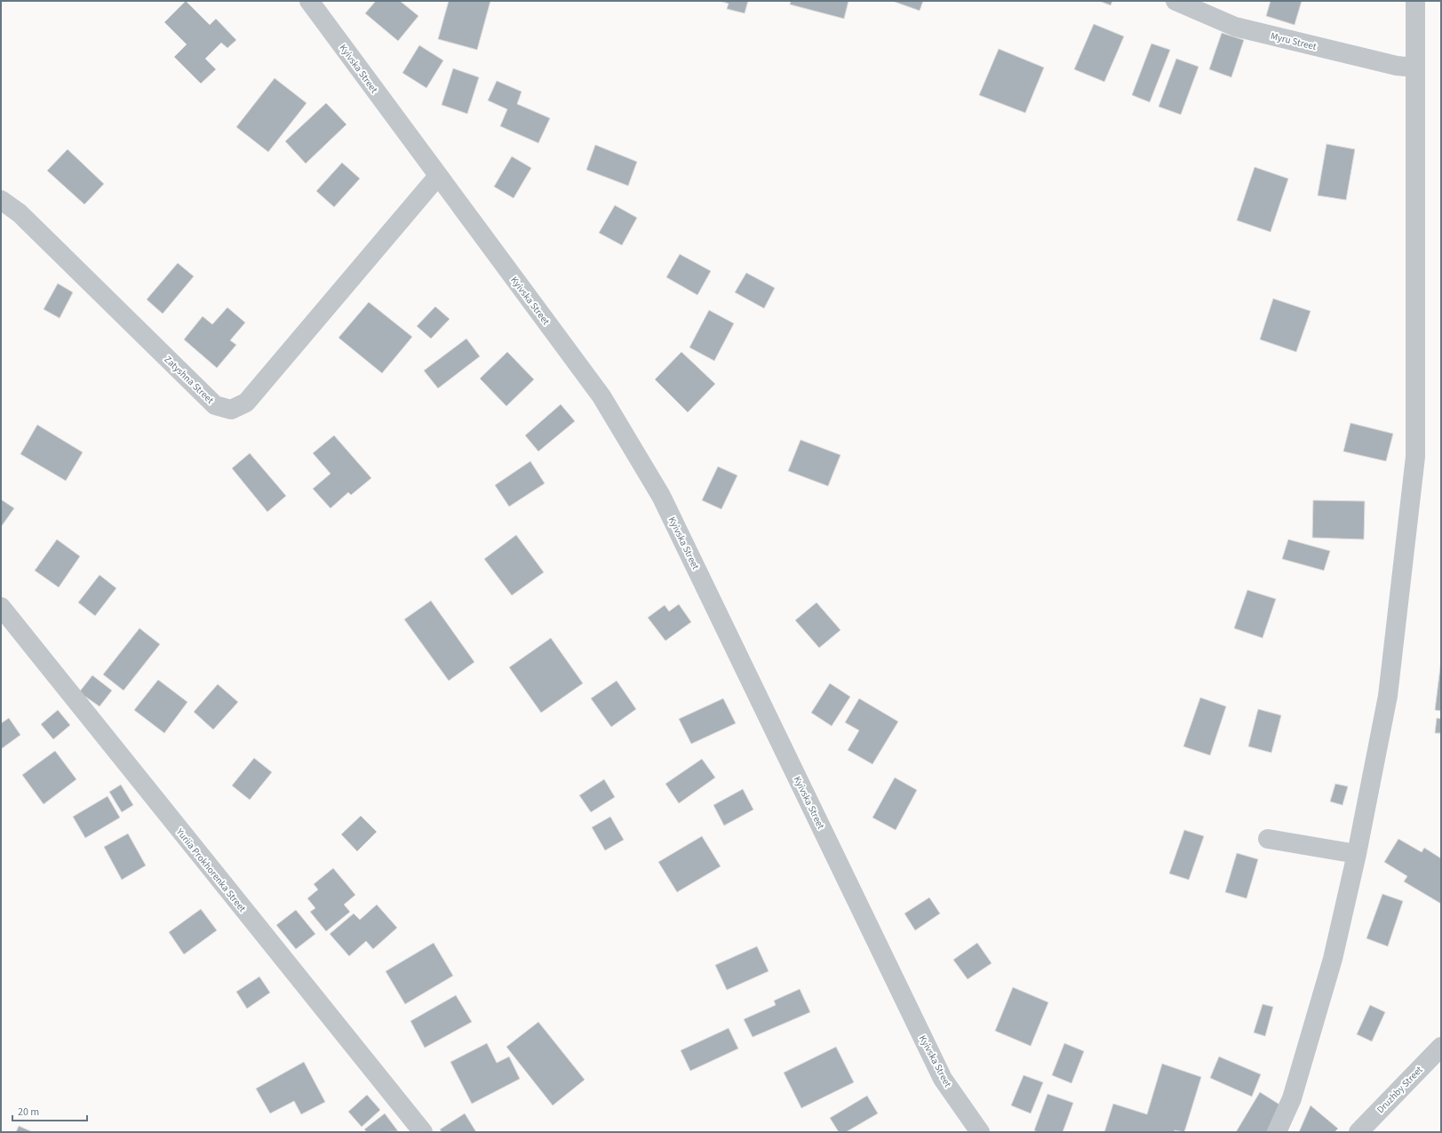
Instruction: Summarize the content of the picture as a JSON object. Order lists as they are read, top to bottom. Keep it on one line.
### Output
{"streets":{"street":["Myru Street","Kyivska Street","Zatyshna Street","Yuriia Prokhorenka Street","Druzhby Street"]},"crossings":[["Kyivska Street","Zatyshna Street"]],"scale_bar":"20 m"}
